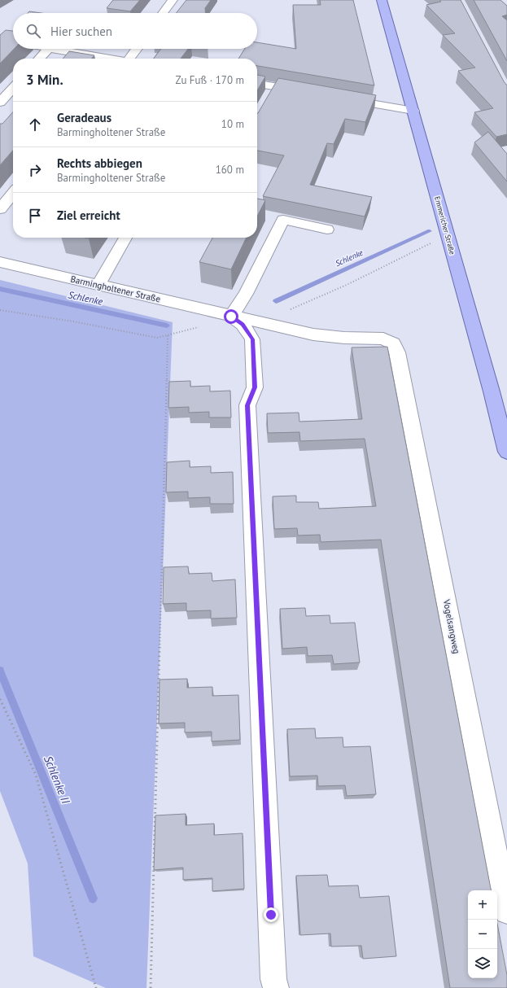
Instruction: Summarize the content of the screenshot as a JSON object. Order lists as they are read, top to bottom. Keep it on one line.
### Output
{"streets":{"main road":["Emmericher Straße"],"street":["Barmingholtener Straße","Vogelsangweg"]},"crossings":[["Barmingholtener Straße","Vogelsangweg"]],"water":["Schlenke","Schlenke II"],"page":{"search":"Hier suchen","heading":["3 Min.","Zu Fuß · 170 m"],"list":[["Geradeaus","Barmingholtener Straße","10 m"],["Rechts abbiegen","Barmingholtener Straße","160 m"],"Ziel erreicht"],"map_buttons":["+","−"]}}
